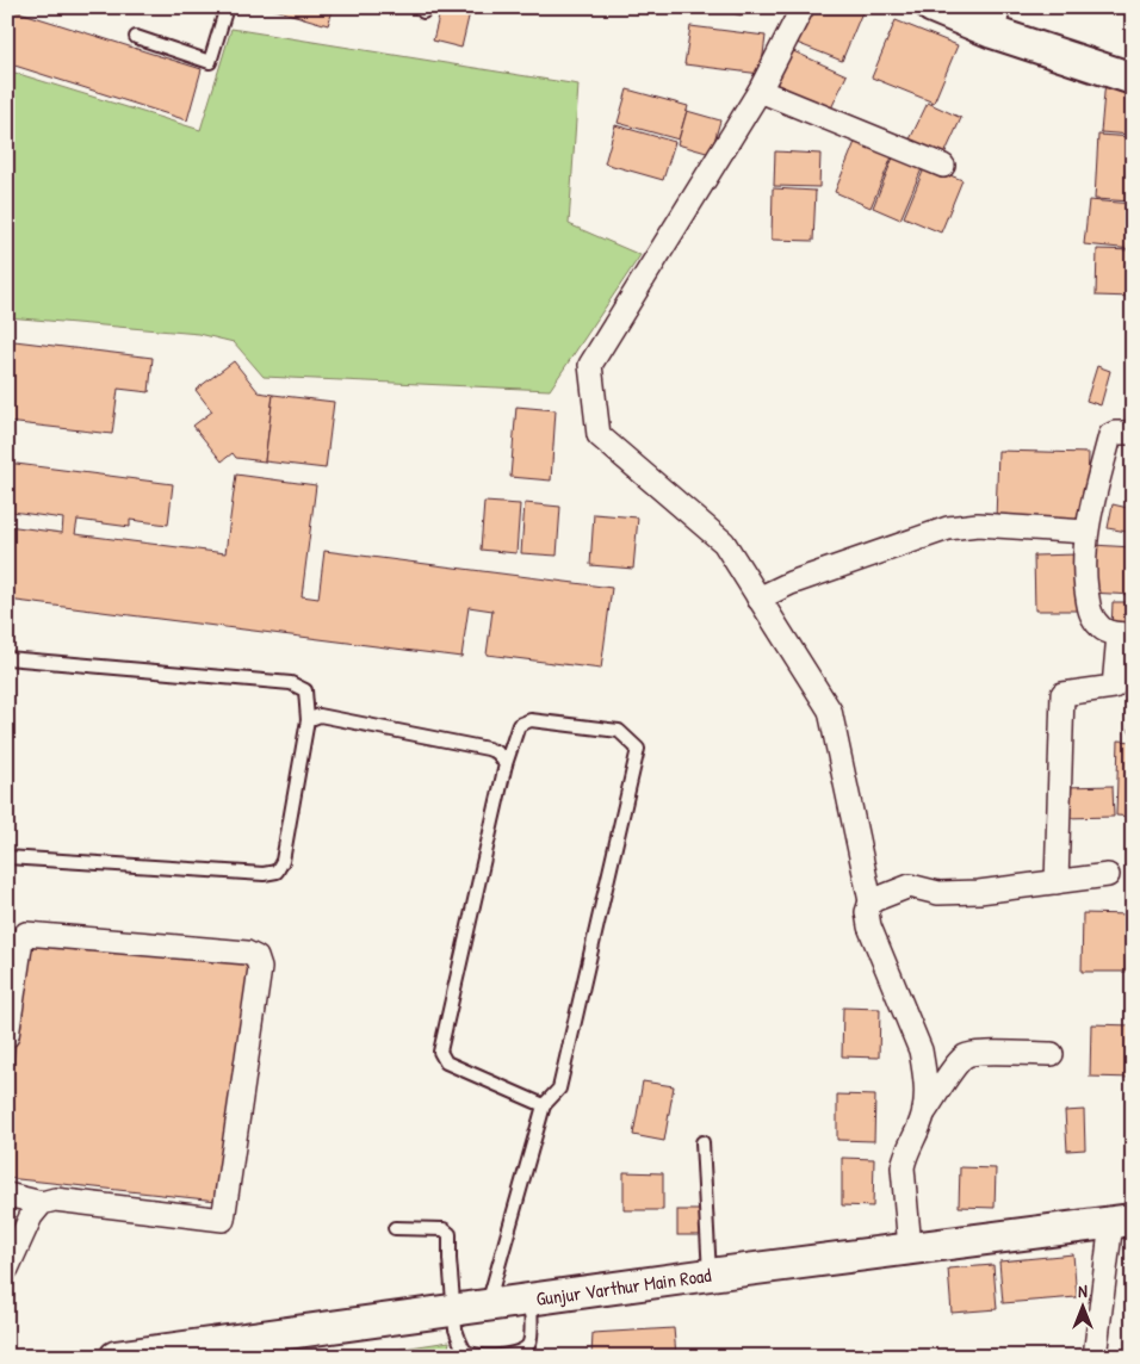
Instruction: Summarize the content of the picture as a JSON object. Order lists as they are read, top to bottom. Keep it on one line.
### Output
{"streets":{"main road":["Gunjur Varthur Main Road"]},"north":"top"}
